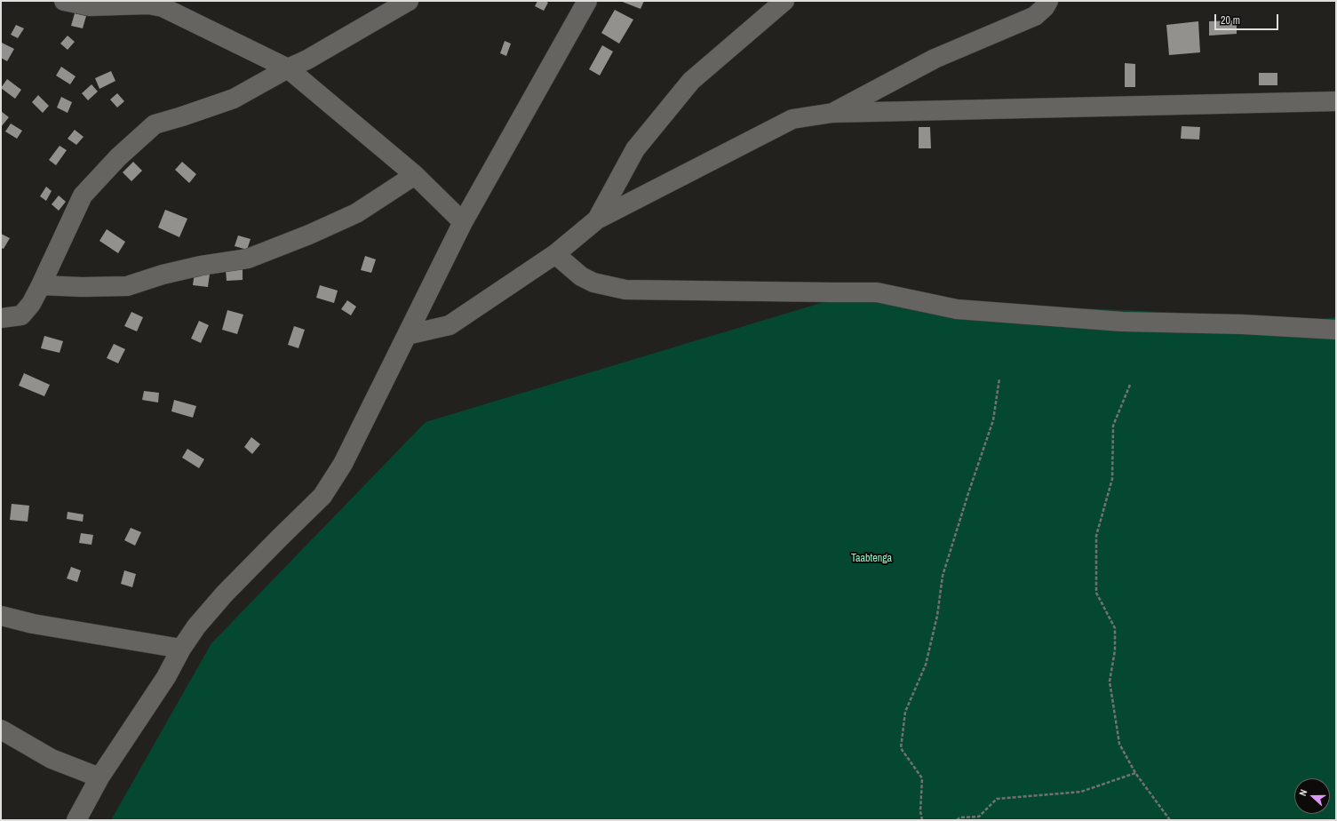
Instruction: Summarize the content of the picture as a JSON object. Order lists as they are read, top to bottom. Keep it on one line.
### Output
{"parks":["Taabtenga"],"scale_bar":"20 m","north":"left"}
